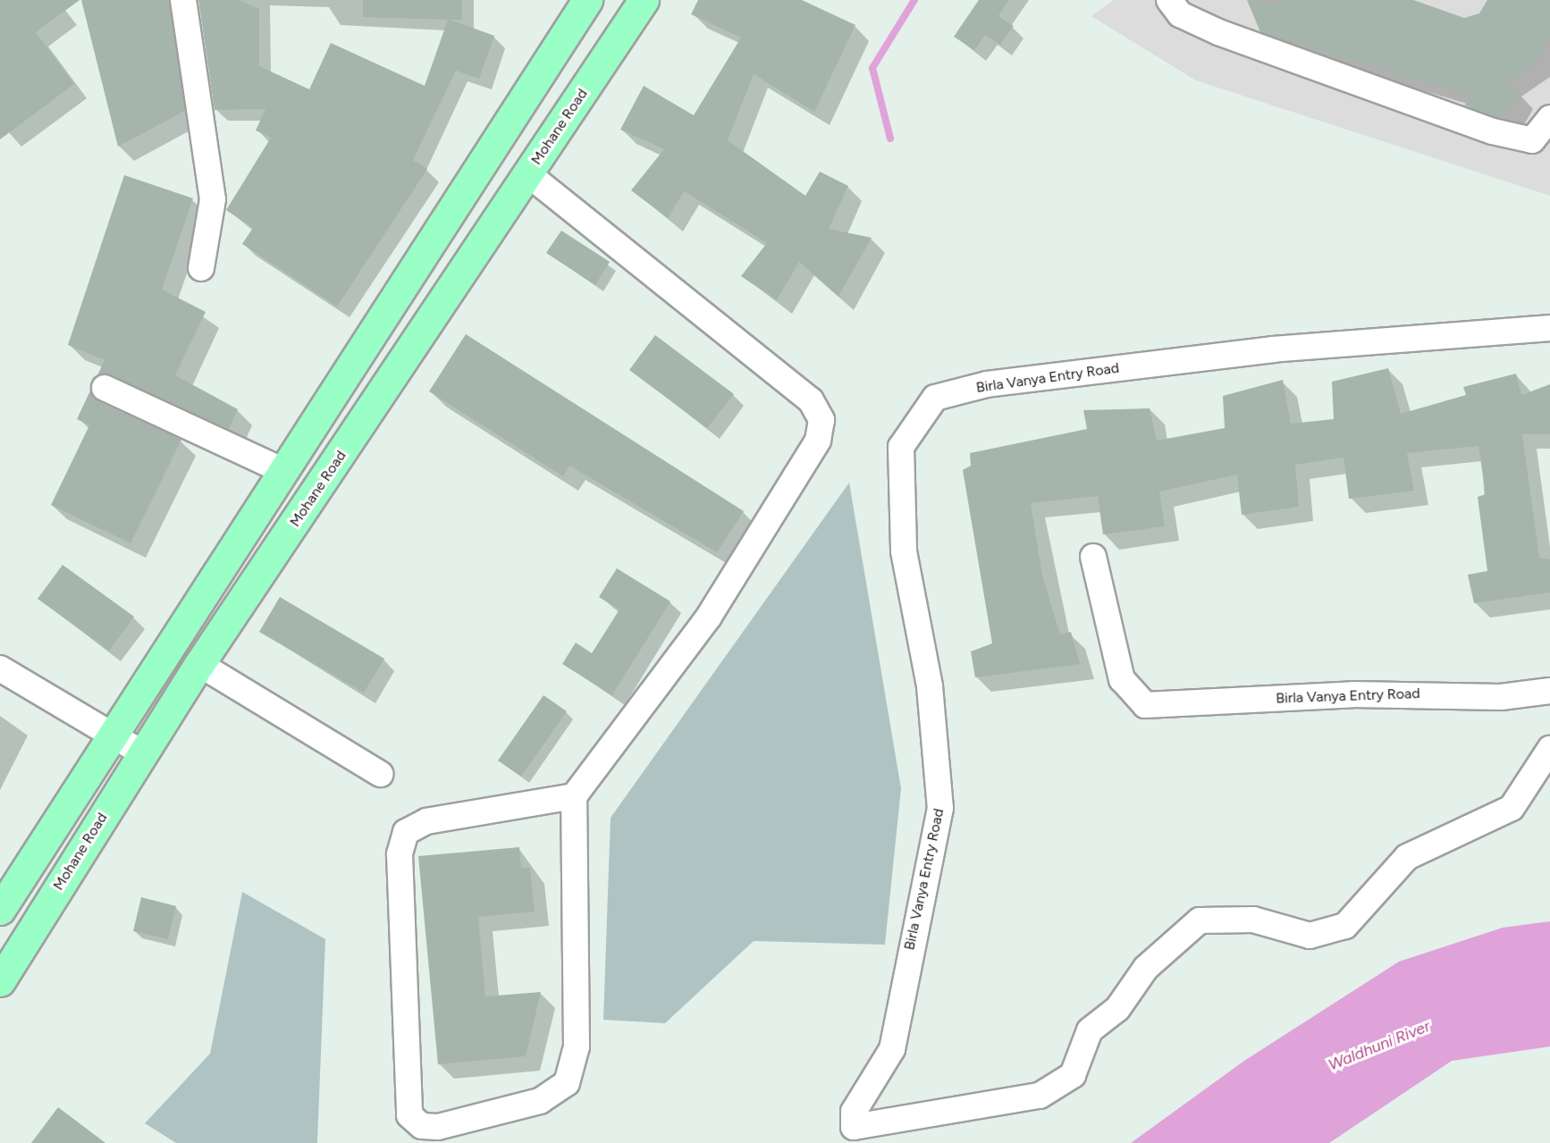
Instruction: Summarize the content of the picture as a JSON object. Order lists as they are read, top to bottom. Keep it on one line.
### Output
{"streets":{"main road":["Mohane Road"],"street":["Birla Vanya Entry Road"]},"water":["Waldhuni River"]}
